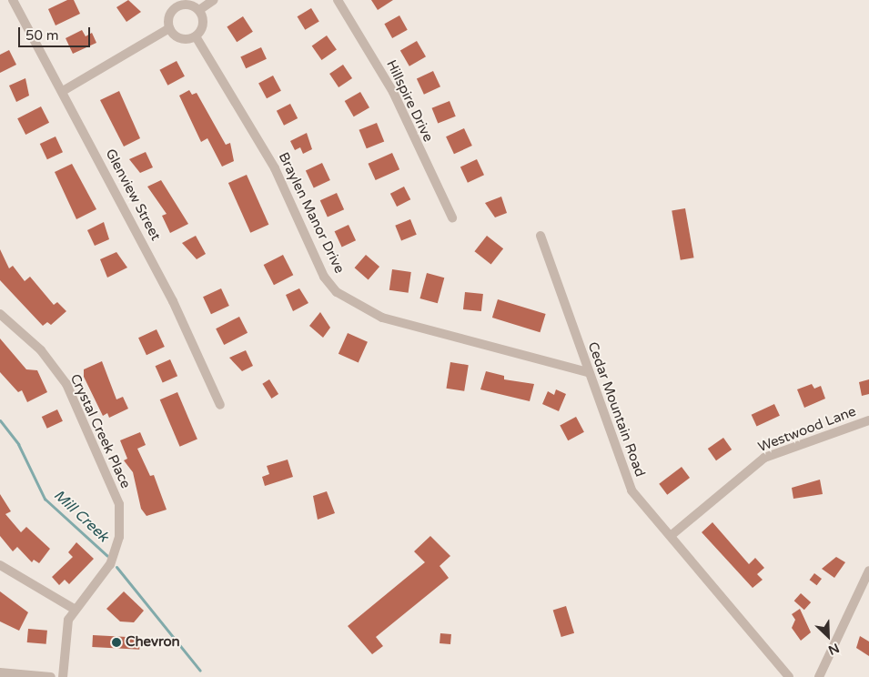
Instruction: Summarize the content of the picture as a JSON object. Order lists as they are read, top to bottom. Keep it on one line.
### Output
{"streets":{"street":["Hillspire Drive","Glenview Street","Braylen Manor Drive","Cedar Mountain Road","Westwood Lane","Crystal Creek Place"]},"crossings":[["Braylen Manor Drive","Cedar Mountain Road"],["Cedar Mountain Road","Westwood Lane"]],"water":["Mill Creek"],"places":["Chevron"],"scale_bar":"50 m","north":"bottom right"}
